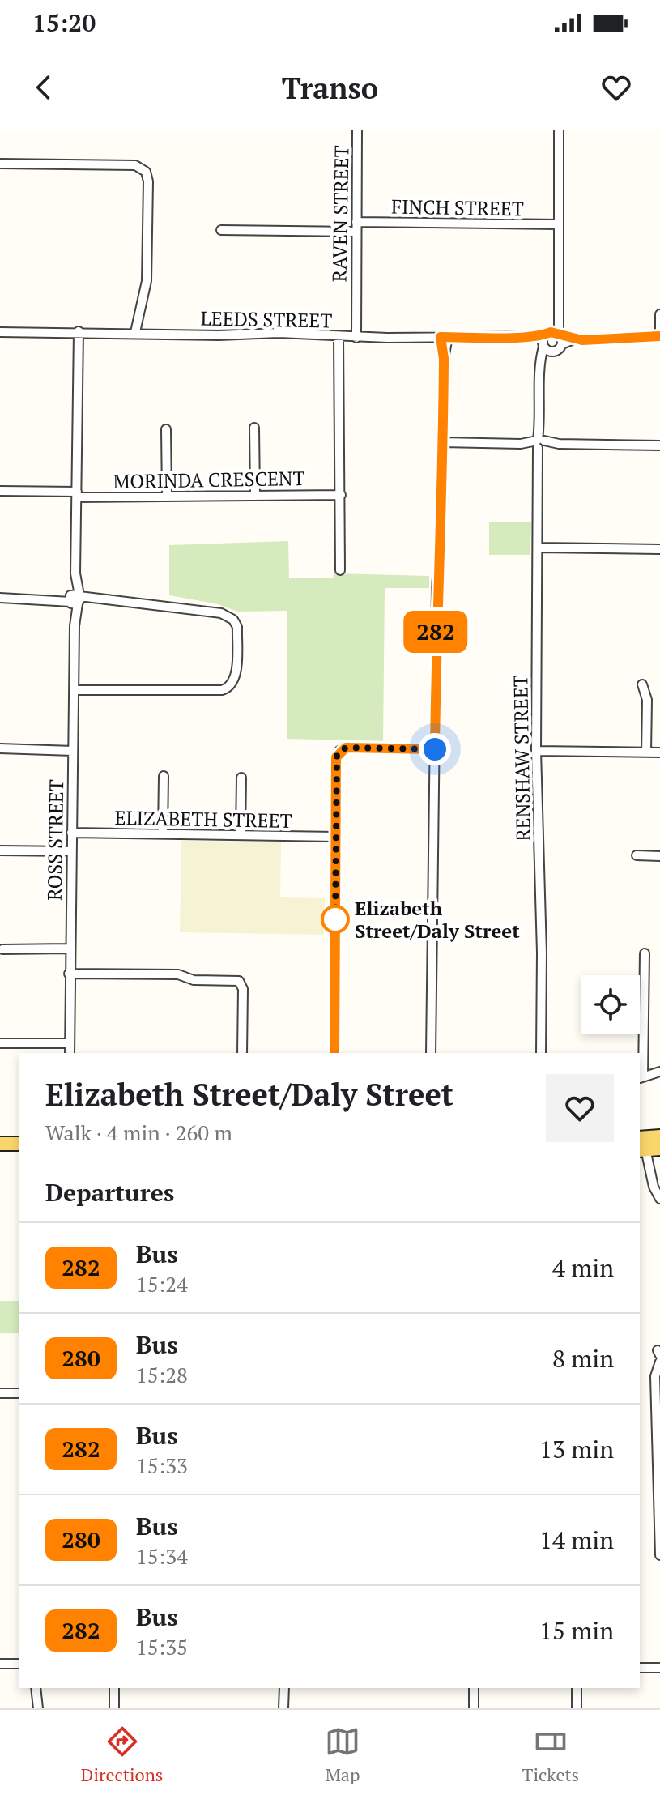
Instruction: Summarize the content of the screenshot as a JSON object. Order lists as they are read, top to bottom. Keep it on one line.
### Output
{"streets":{"street":["FINCH STREET","RAVEN STREET","LEEDS STREET","MORINDA CRESCENT","RENSHAW STREET","ELIZABETH STREET","ROSS STREET"]},"crossings":[["FINCH STREET","RAVEN STREET"],["FINCH STREET","RENSHAW STREET"],["RAVEN STREET","LEEDS STREET"],["LEEDS STREET","RENSHAW STREET"],["LEEDS STREET","ROSS STREET"],["MORINDA CRESCENT","ROSS STREET"],["ELIZABETH STREET","ROSS STREET"]],"places":["Elizabeth Street/Daly Street"],"lines":["bus line 282"],"page":{"status":"15:20","header":"Transo","on_map":"282","heading":[["Elizabeth Street/Daly Street","Walk · 4 min · 260 m"],"Departures"],"list":[{"mark":"282","name":"Bus","note":"15:24","value":"4 min"},{"mark":"280","name":"Bus","note":"15:28","value":"8 min"},{"mark":"282","name":"Bus","note":"15:33","value":"13 min"},{"mark":"280","name":"Bus","note":"15:34","value":"14 min"},{"mark":"282","name":"Bus","note":"15:35","value":"15 min"}],"tabs":["Directions","Map","Tickets"]}}
